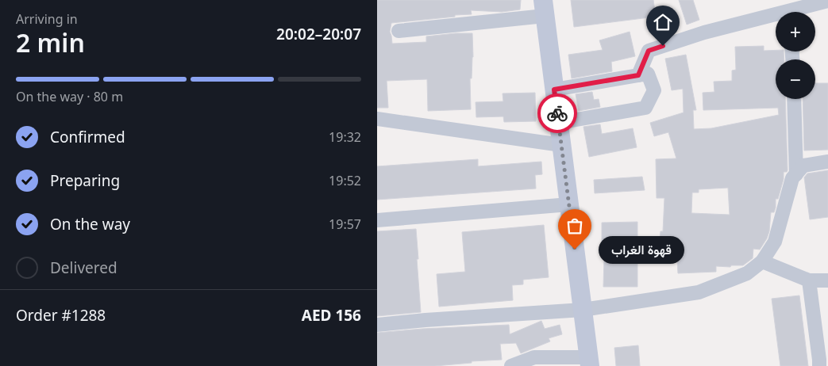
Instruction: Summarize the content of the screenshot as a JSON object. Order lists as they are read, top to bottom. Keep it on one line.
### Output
{"places":["قهوة الغراب"],"page":{"heading":["2 min","Arriving in","20:02–20:07"],"panel":["Order #1288","AED 156"],"map_buttons":["+","−"],"bar":"On the way · 80 m","list":[["Confirmed","19:32"],["Preparing","19:52"],["On the way","19:57"],"Delivered"],"bubble":"قهوة الغراب"}}
